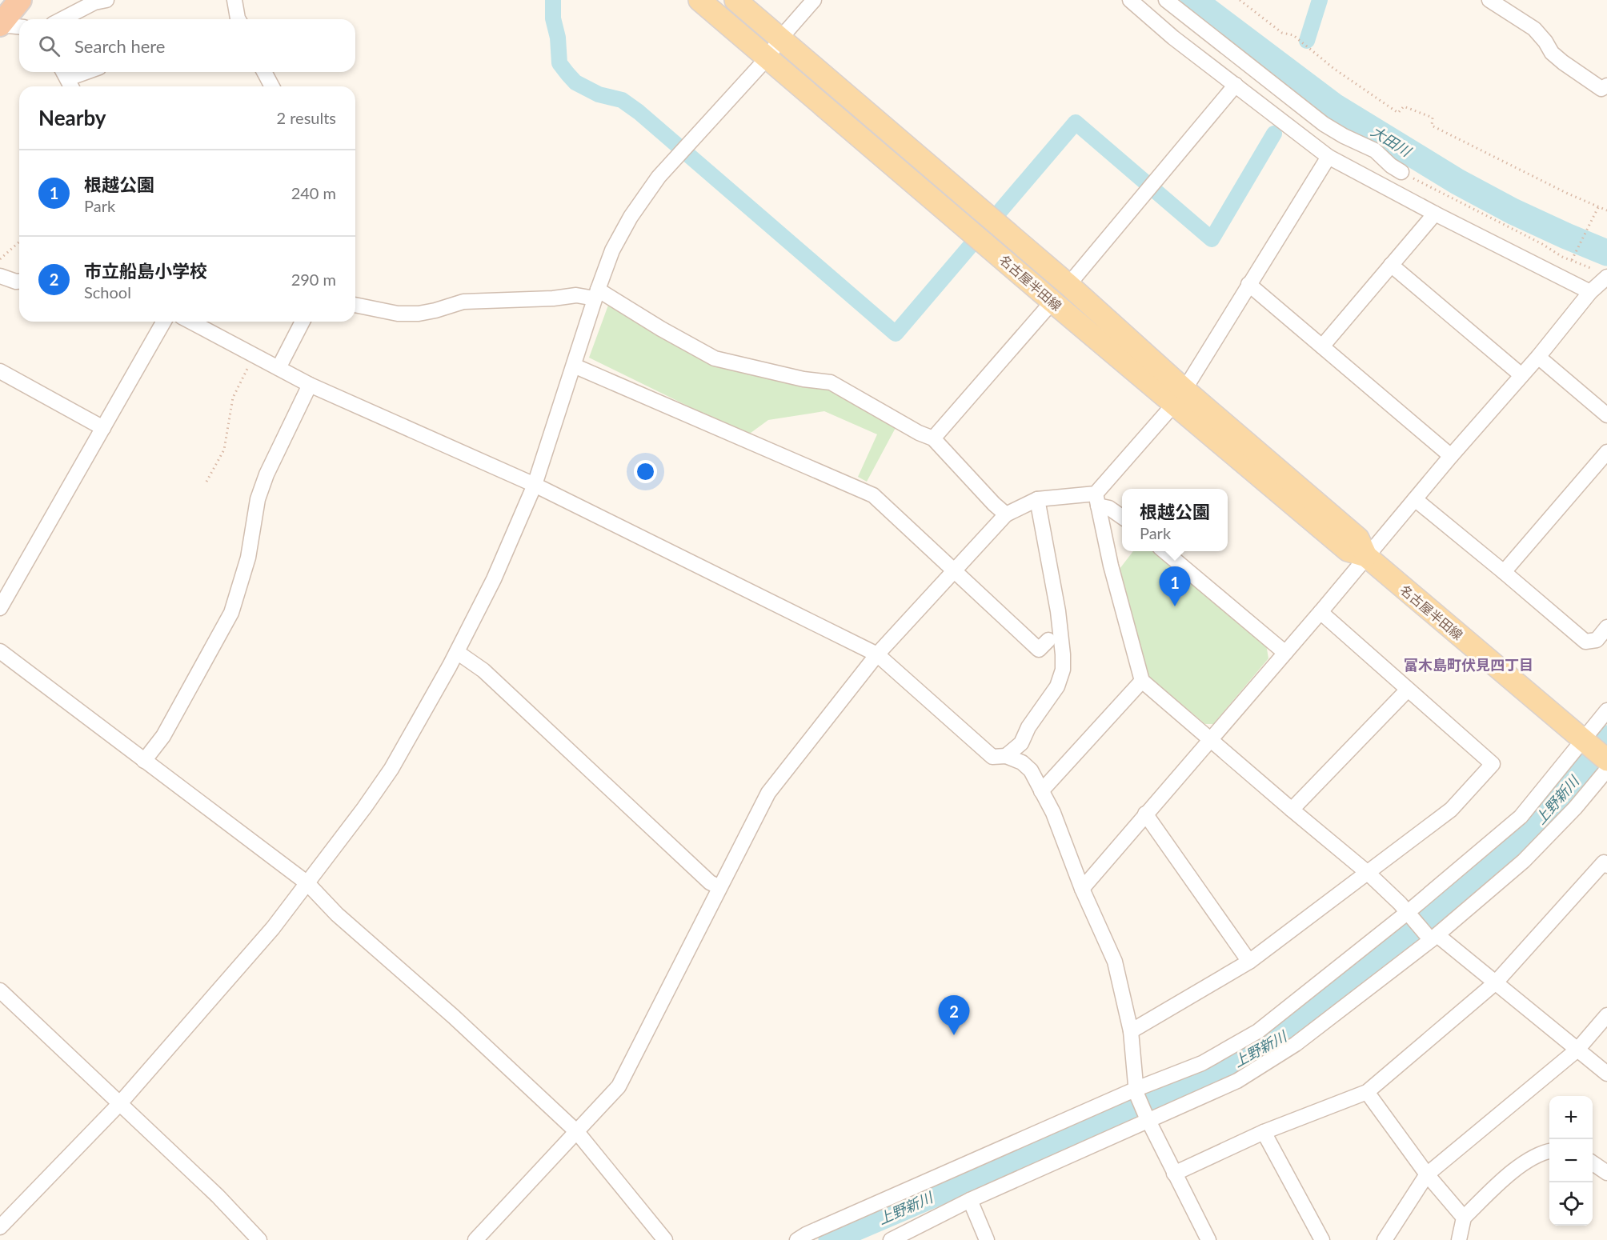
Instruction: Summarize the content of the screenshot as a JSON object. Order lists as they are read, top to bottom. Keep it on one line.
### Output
{"streets":{"main road":["名古屋半田線"]},"districts":["富木島町伏見四丁目"],"water":["大田川","上野新川"],"page":{"search":"Search here","heading":["Nearby","2 results"],"list":[{"mark":"1","name":"根越公園","note":"Park","value":"240 m"},{"mark":"2","name":"市立船島小学校","note":"School","value":"290 m"}],"popup":["根越公園","Park"],"pins":["1","2"],"map_buttons":["+","−"]}}
